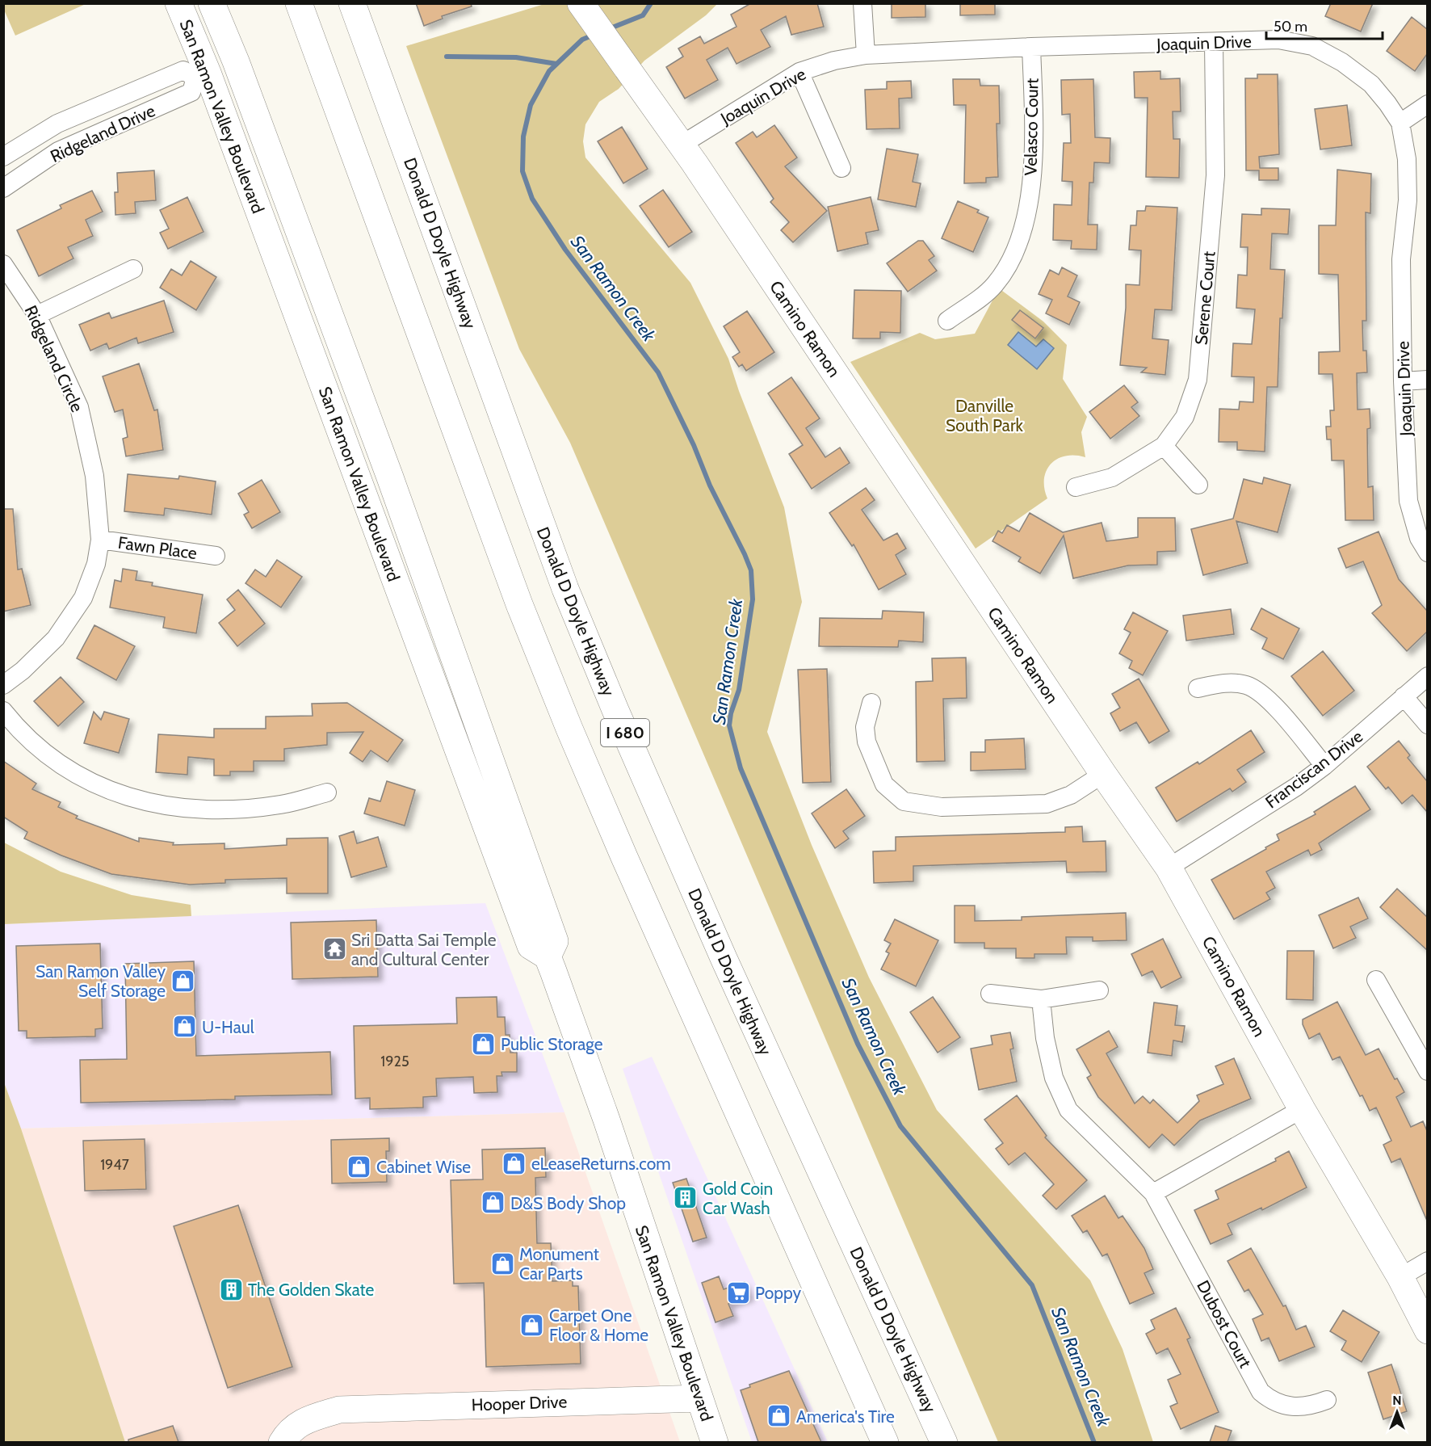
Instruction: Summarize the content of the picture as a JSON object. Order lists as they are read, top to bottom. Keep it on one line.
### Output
{"streets":{"main road":["San Ramon Valley Boulevard","Donald D Doyle Highway","Camino Ramon","I 680","Hooper Drive"],"street":["Joaquin Drive","Velasco Court","Ridgeland Drive","Serene Court","Ridgeland Circle","Fawn Place","Franciscan Drive","Dubost Court"]},"crossings":[["Joaquin Drive","Velasco Court"],["Joaquin Drive","Serene Court"],["Joaquin Drive","Camino Ramon"],["San Ramon Valley Boulevard","Ridgeland Drive"],["San Ramon Valley Boulevard","Hooper Drive"],["Camino Ramon","Franciscan Drive"],["Ridgeland Circle","Fawn Place"]],"water":["San Ramon Creek"],"parks":["Danville South Park"],"places":{"temple":["Sri Datta Sai Temple and Cultural Center"],"shop":["San Ramon Valley Self Storage","U-Haul","Public Storage","eLeaseReturns.com","Cabinet Wise","D&S Body Shop","Monument Car Parts","Carpet One Floor & Home","America's Tire"],"building":["Gold Coin Car Wash","The Golden Skate"],"supermarket":["Poppy"]},"house_numbers":["1925","1947"],"scale_bar":"50 m","north":"top"}
